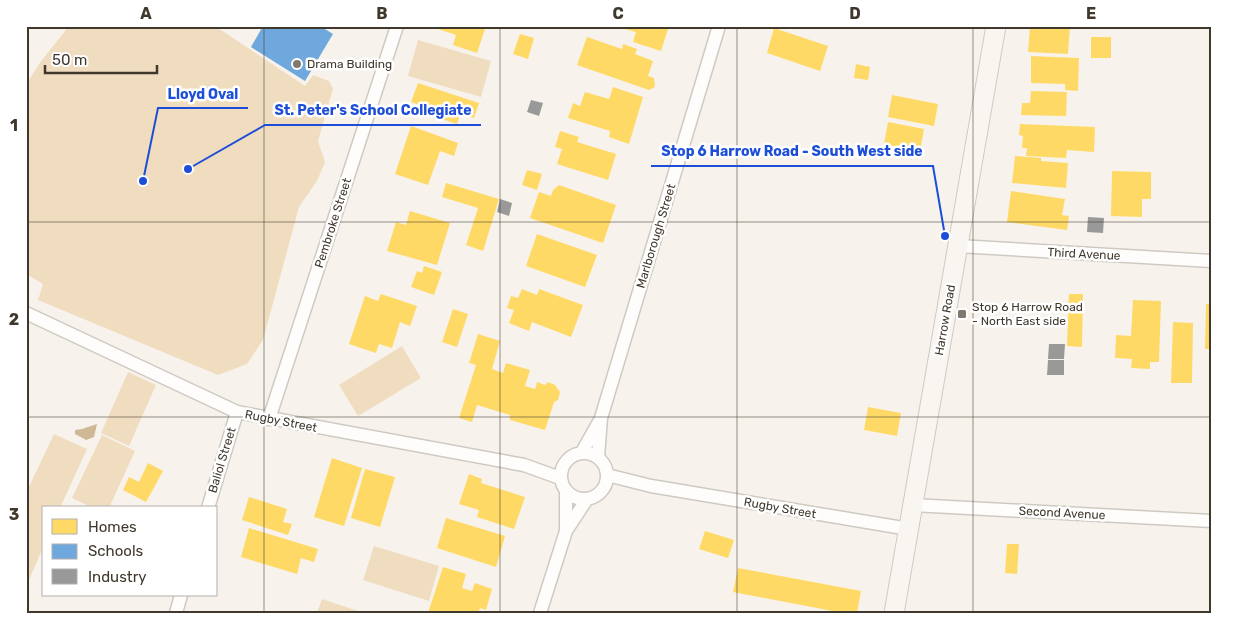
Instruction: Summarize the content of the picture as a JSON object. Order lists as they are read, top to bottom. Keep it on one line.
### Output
{"streets":{"street":["Pembroke Street","Marlborough Street","Third Avenue","Harrow Road","Rugby Street","Baliol Street","Second Avenue"]},"crossings":[["Pembroke Street","Rugby Street"],["Marlborough Street","Rugby Street"],["Third Avenue","Harrow Road"],["Harrow Road","Rugby Street"],["Harrow Road","Second Avenue"],["Rugby Street","Baliol Street"]],"places":{"other":["Drama Building","St. Peter's School Collegiate","Lloyd Oval","Stop 6 Harrow Road - South West side"],"transit":["Stop 6 Harrow Road - North East side"]},"legend":["Homes","Schools","Industry"],"scale_bar":"50 m","grid":{"columns":["A","B","C","D","E"],"rows":["1","2","3"]}}
